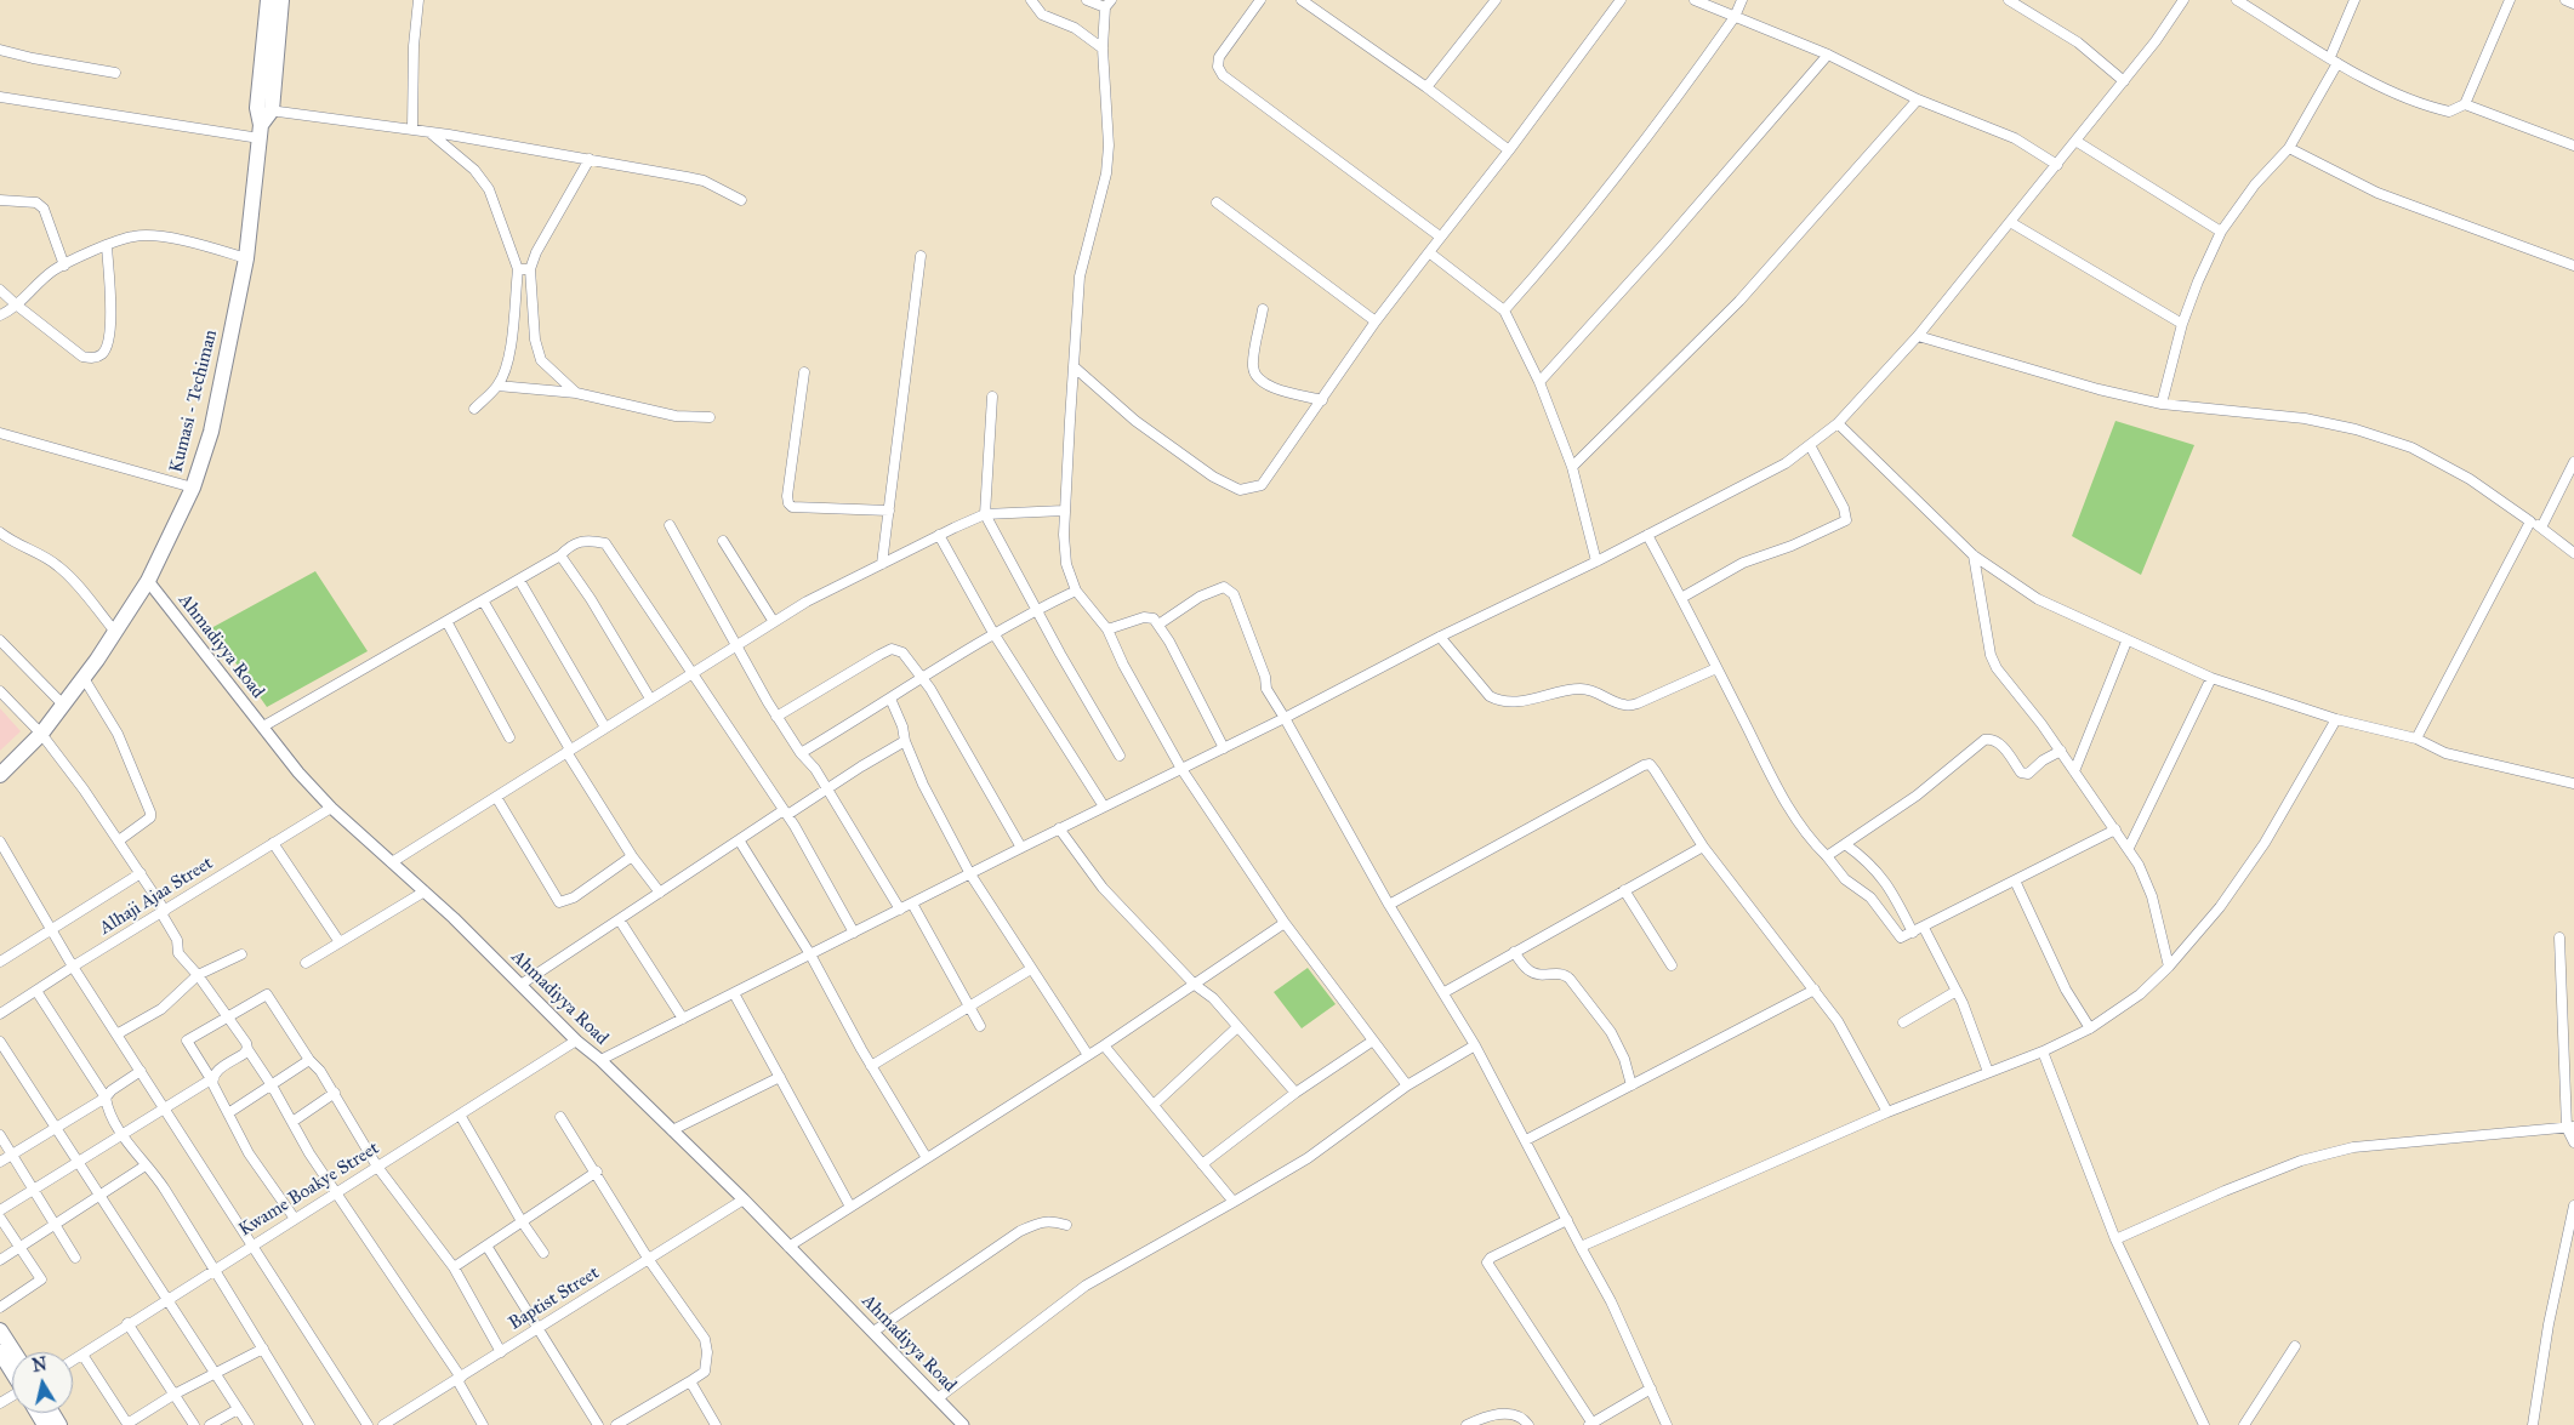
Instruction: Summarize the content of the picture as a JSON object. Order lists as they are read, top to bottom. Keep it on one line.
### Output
{"streets":{"highway":["Kumasi - Techiman"],"street":["Ahmadiyya Road","Alhaji Ajaa Street","Kwame Boakye Street","Baptist Street"]},"crossings":[["Kumasi - Techiman","Ahmadiyya Road"],["Ahmadiyya Road","Alhaji Ajaa Street"],["Ahmadiyya Road","Kwame Boakye Street"],["Ahmadiyya Road","Baptist Street"]],"north":"top"}
